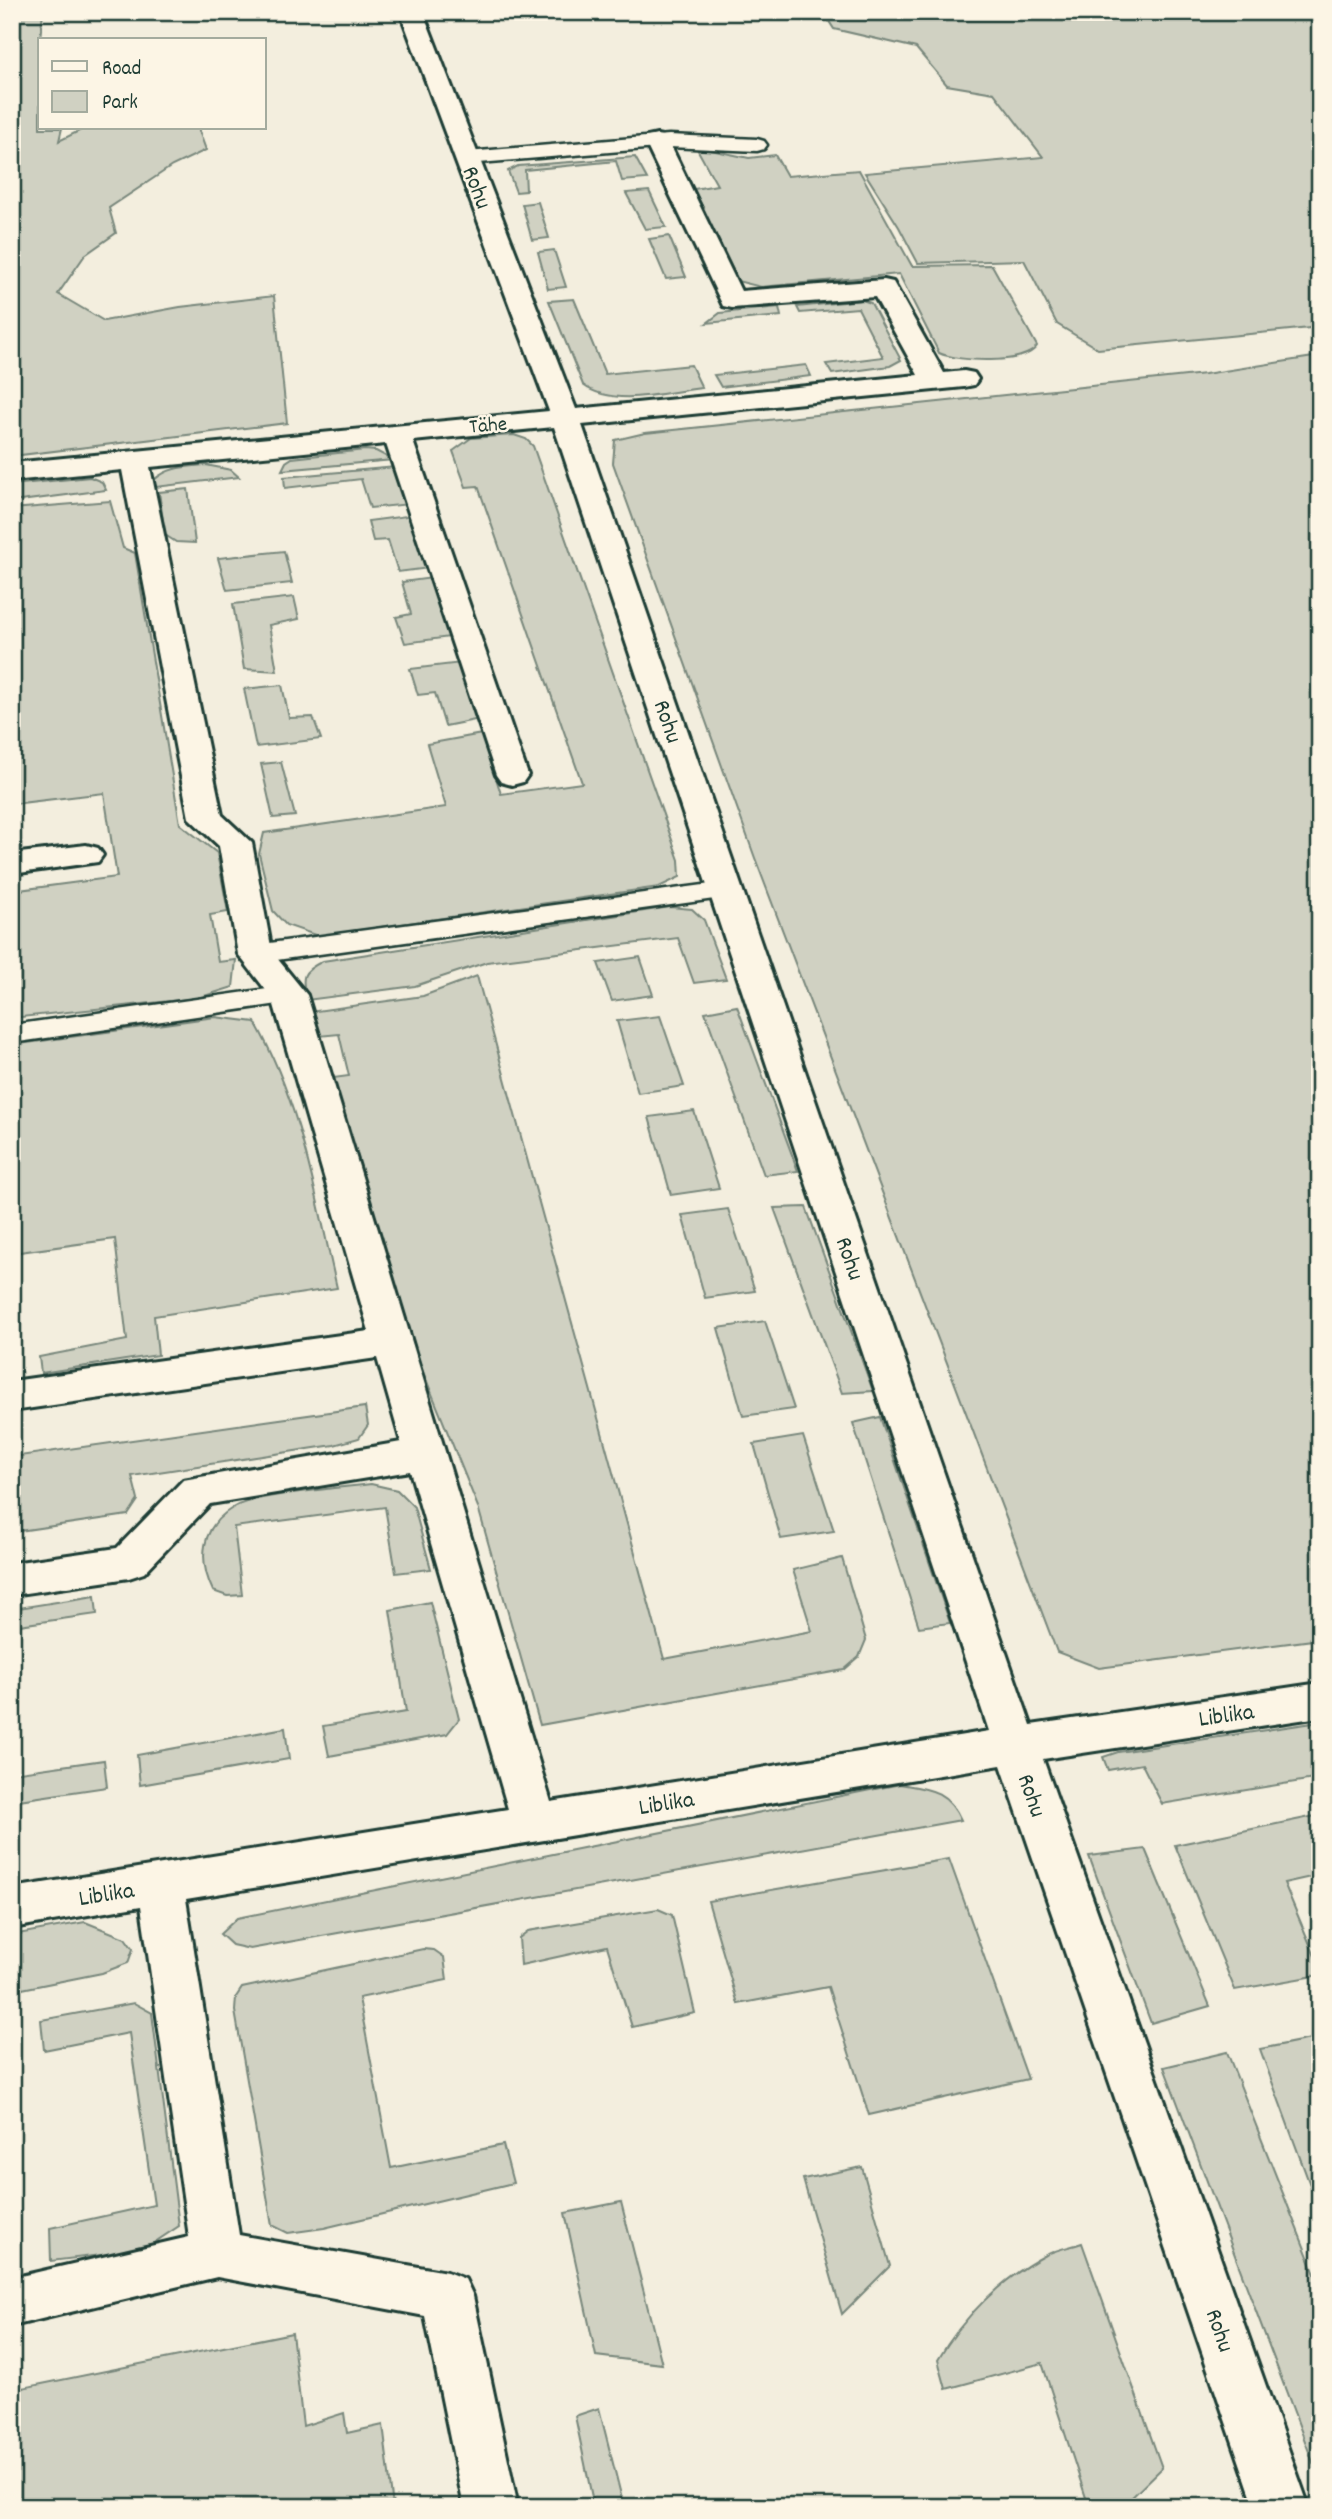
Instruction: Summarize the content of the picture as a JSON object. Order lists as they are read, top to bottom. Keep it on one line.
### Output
{"streets":{"street":["Rohu","Tähe","Liblika"]},"crossings":[["Rohu","Tähe"],["Rohu","Liblika"]],"legend":["Road","Park"]}
